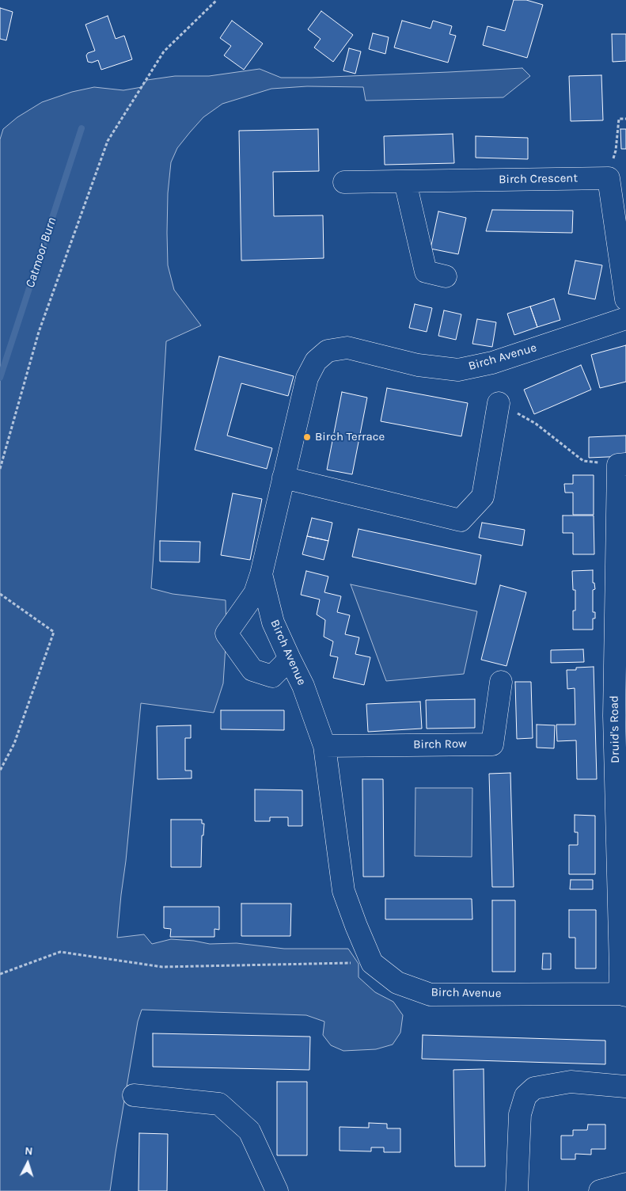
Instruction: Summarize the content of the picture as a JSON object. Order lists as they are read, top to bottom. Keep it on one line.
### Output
{"streets":{"street":["Birch Crescent","Birch Avenue","Druid's Road","Birch Row"]},"crossings":[["Birch Avenue","Druid's Road"],["Birch Avenue","Birch Row"]],"water":["Catmoor Burn"],"places":["Birch Terrace"],"north":"top"}
